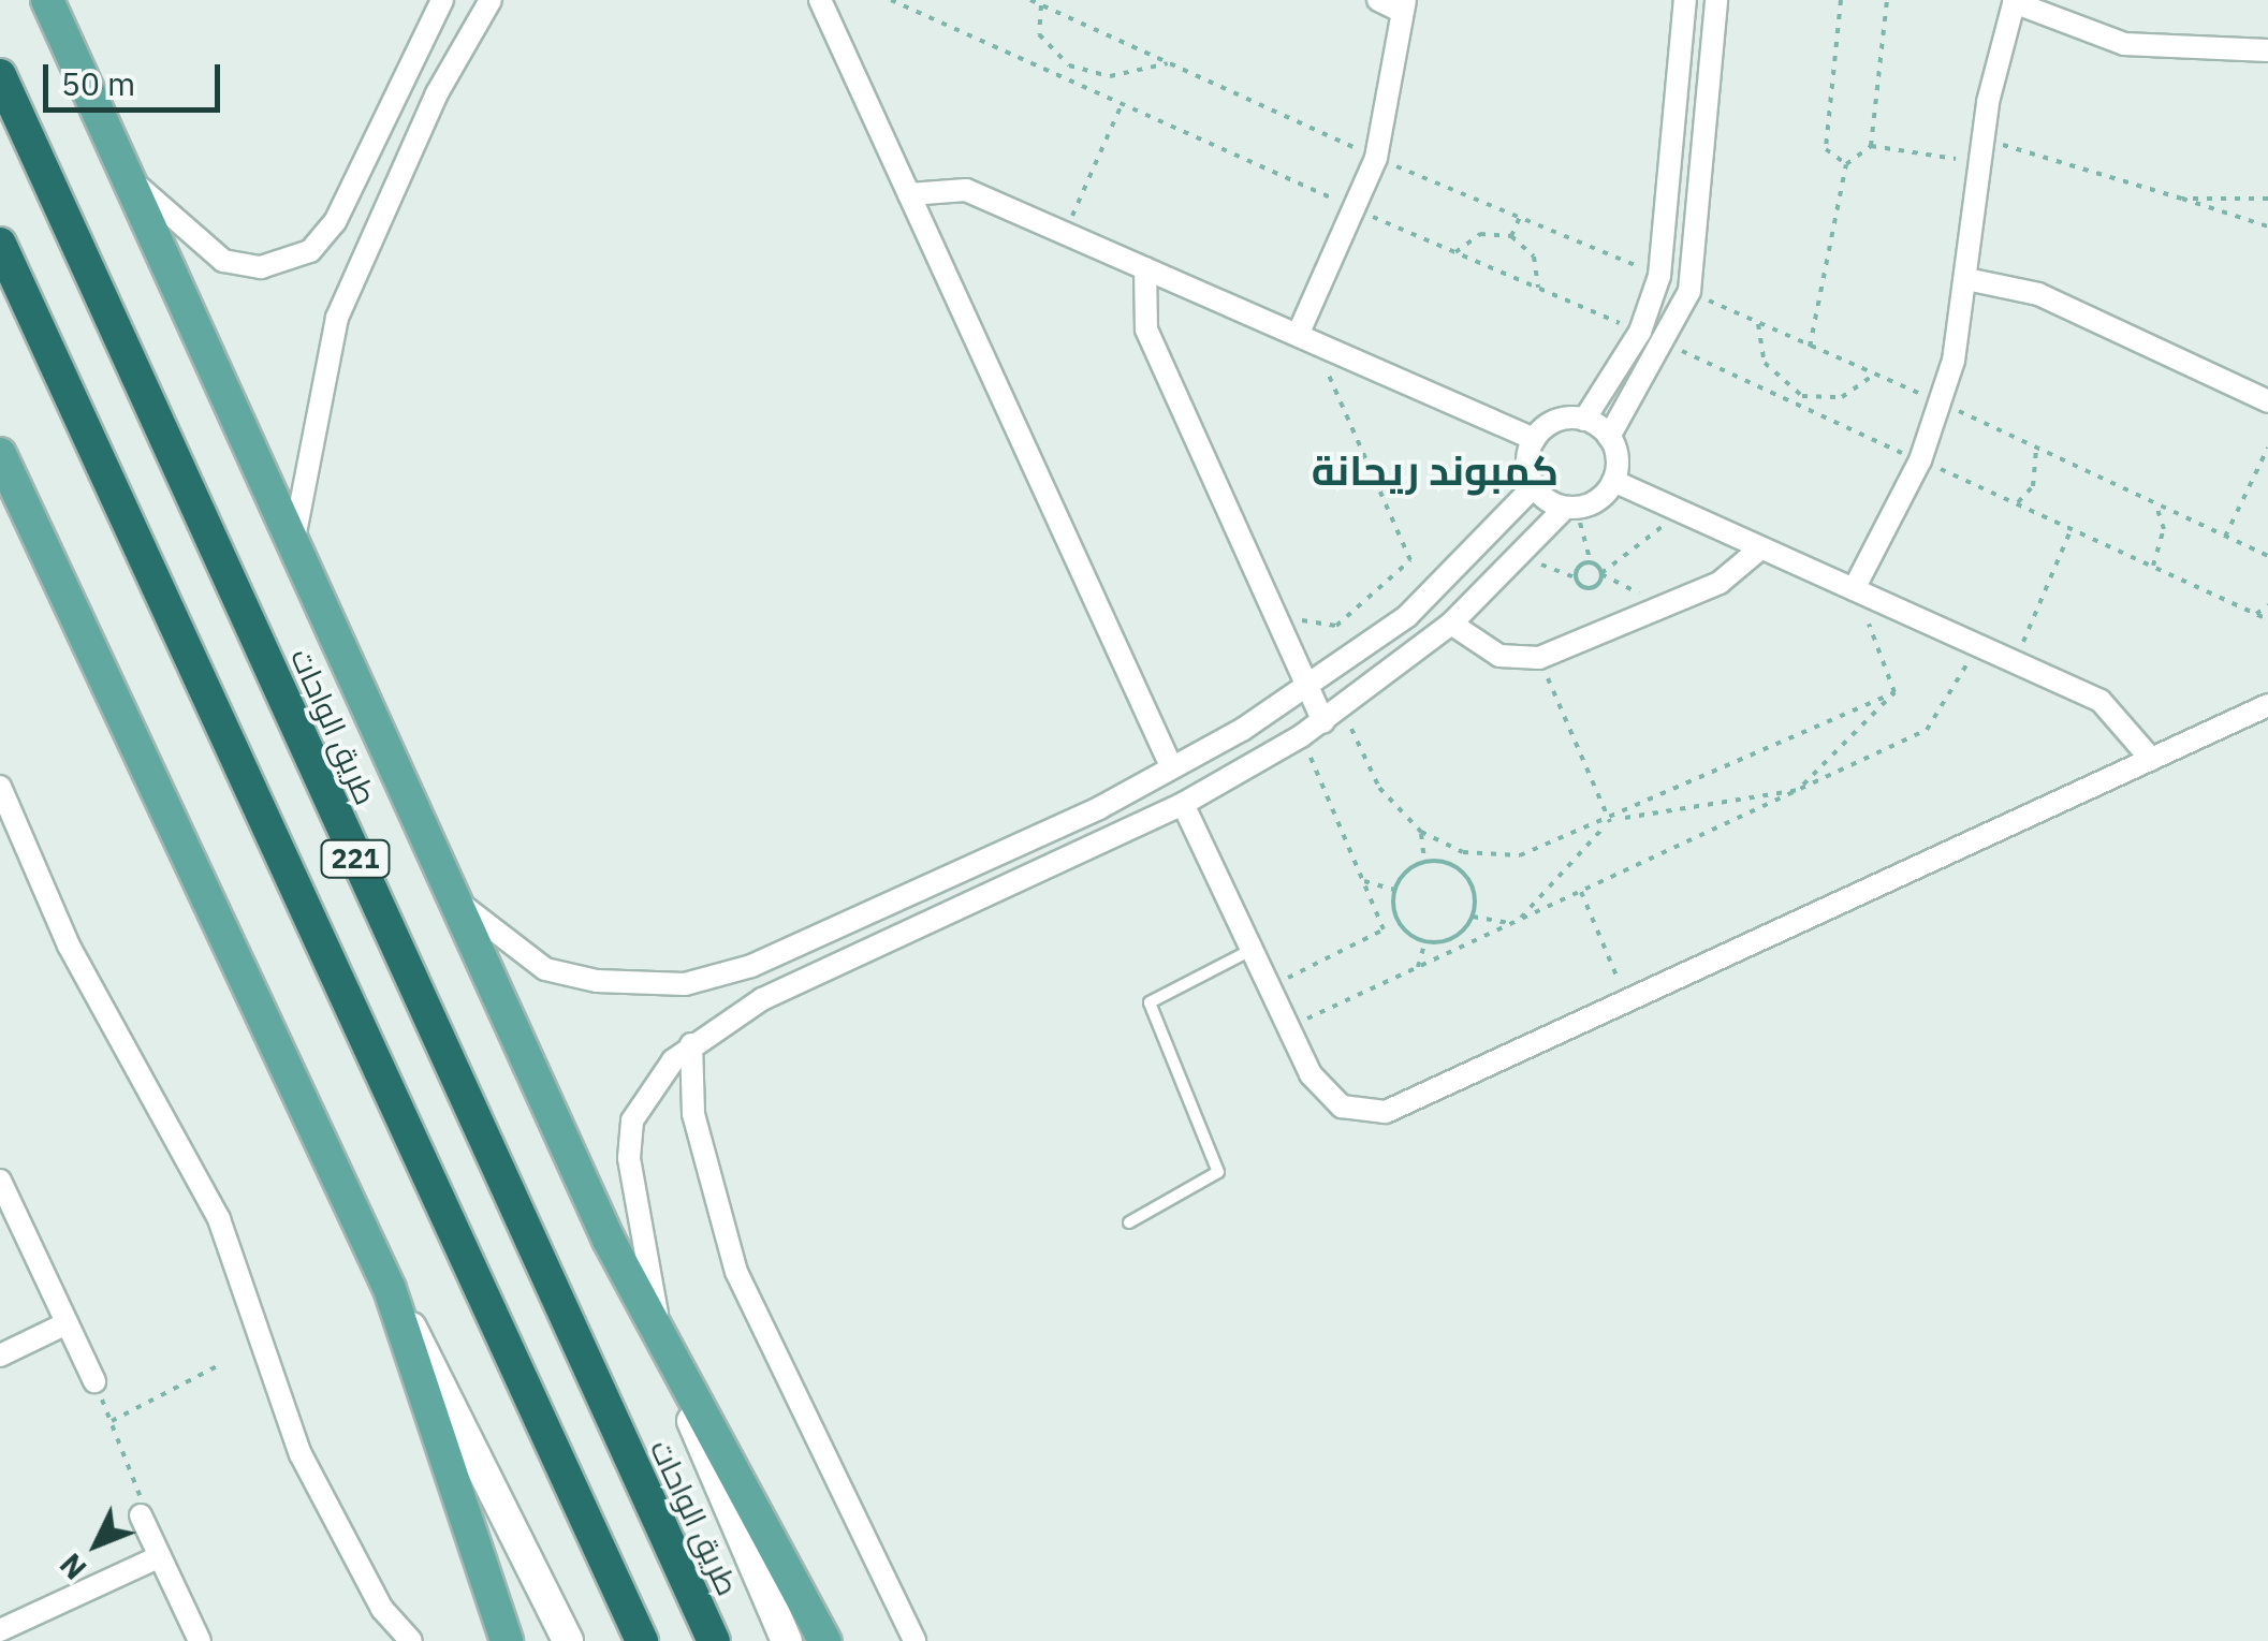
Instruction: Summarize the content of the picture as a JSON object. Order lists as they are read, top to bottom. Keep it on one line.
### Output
{"streets":{"highway":["طريق الواحات","221"]},"districts":["كمبوند ريحانة"],"scale_bar":"50 m","north":"bottom left"}
